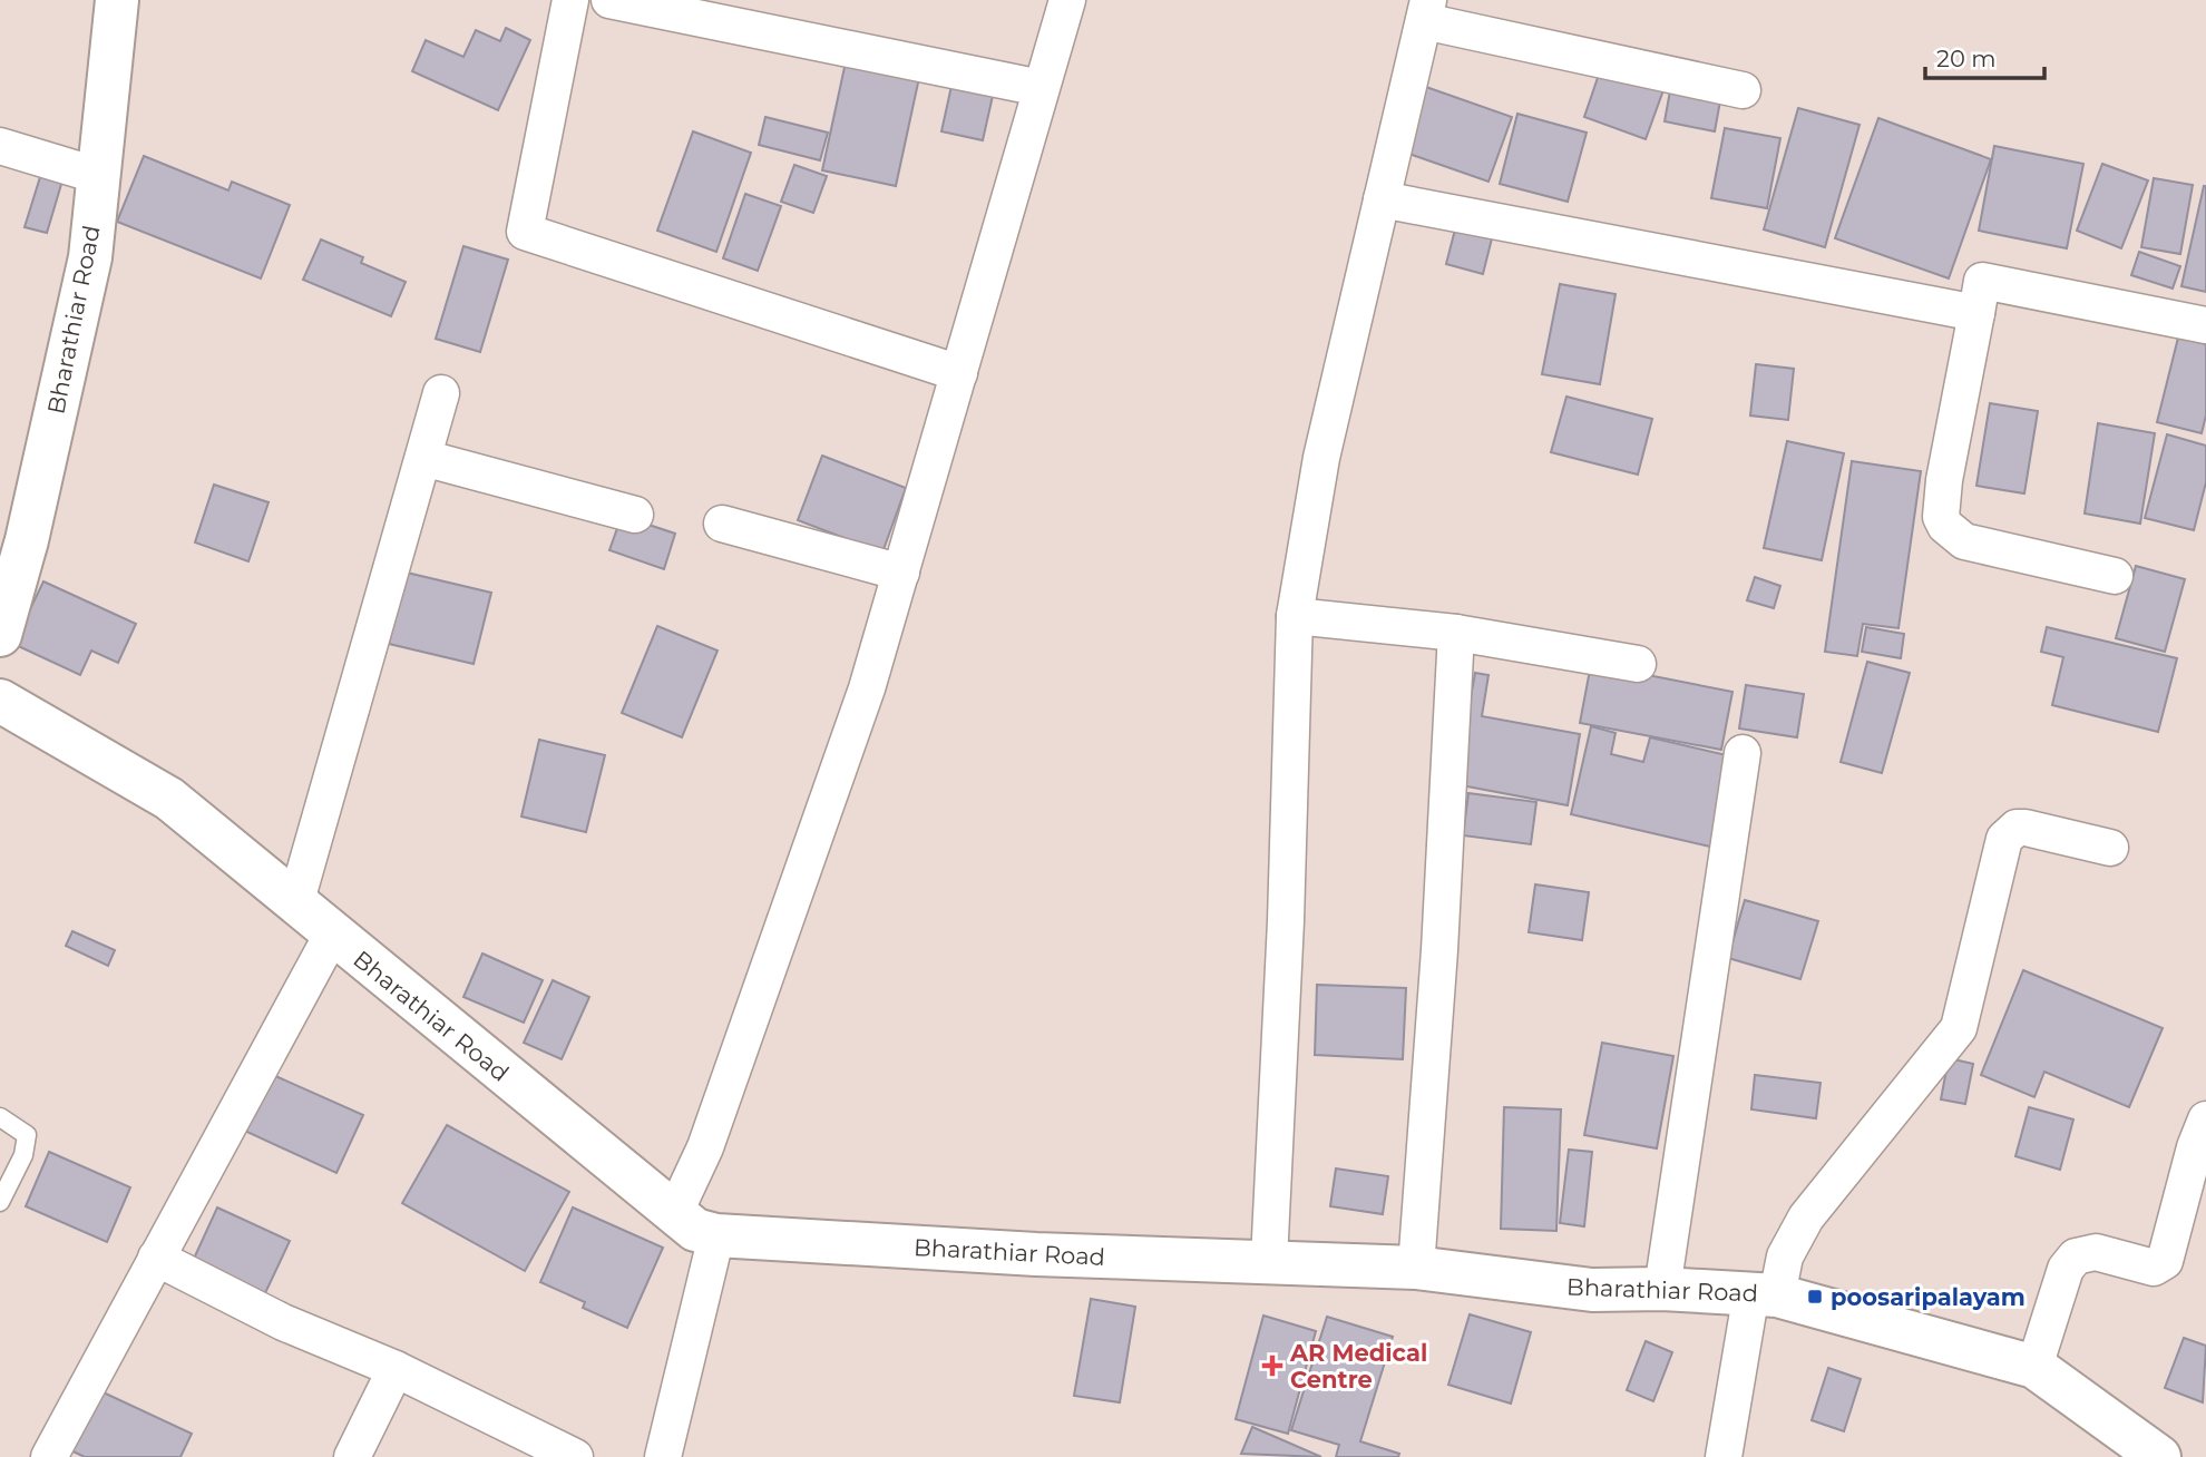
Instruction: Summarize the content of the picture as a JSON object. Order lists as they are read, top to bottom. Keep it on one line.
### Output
{"streets":{"main road":["Bharathiar Road"]},"places":{"transit":["poosaripalayam"],"health":["AR Medical Centre"]},"scale_bar":"20 m"}
